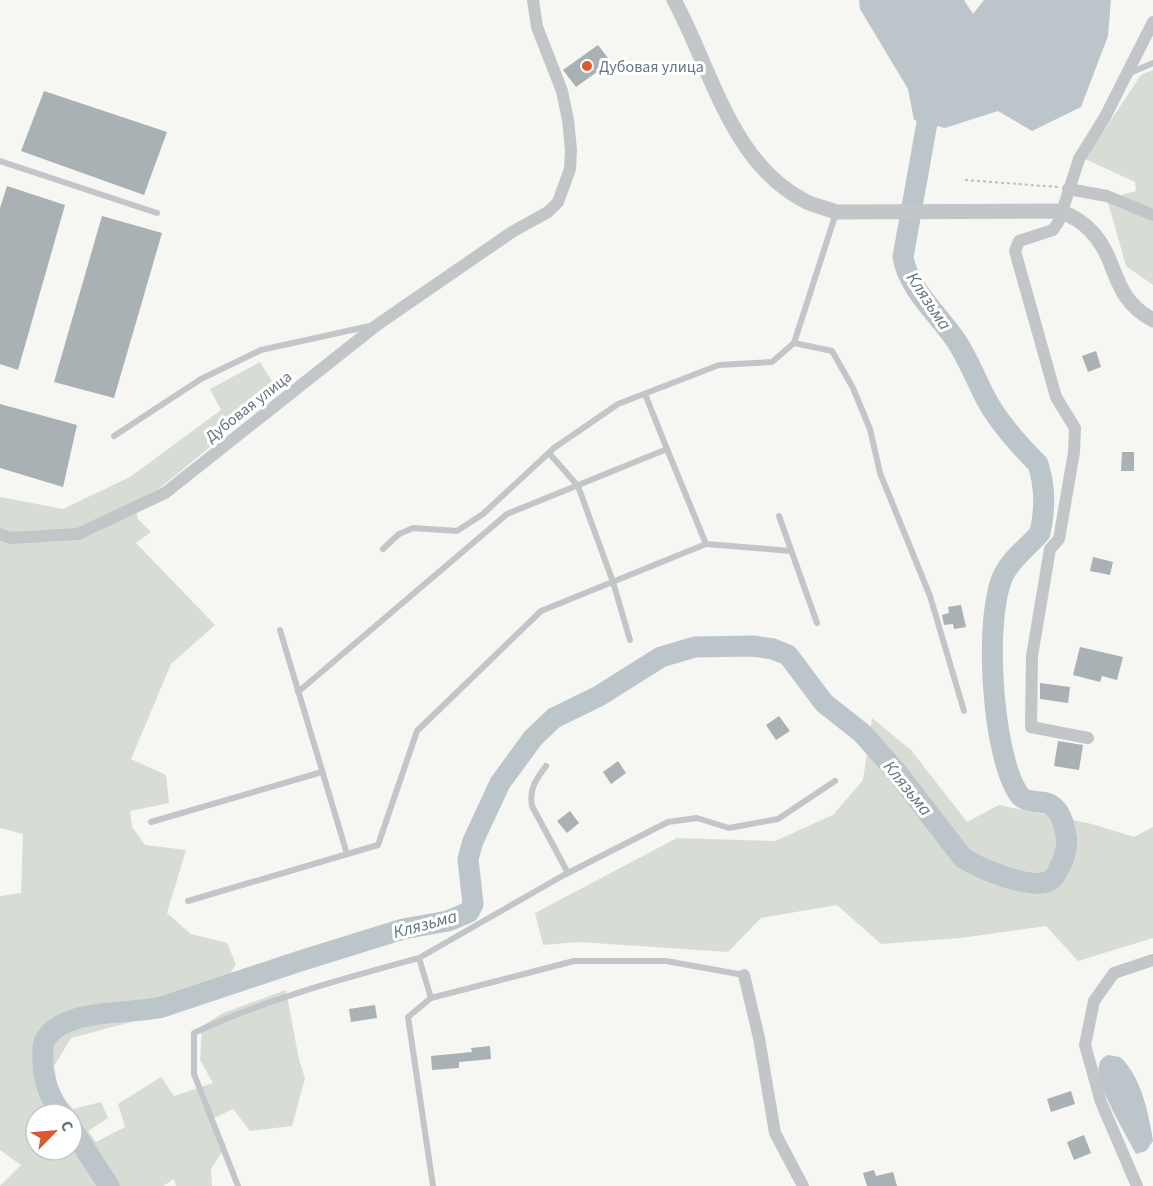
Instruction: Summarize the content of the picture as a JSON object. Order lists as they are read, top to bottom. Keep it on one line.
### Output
{"streets":{"street":["Дубовая улица"]},"water":["Клязьма"],"places":["Дубовая улица"],"north":"top right"}
